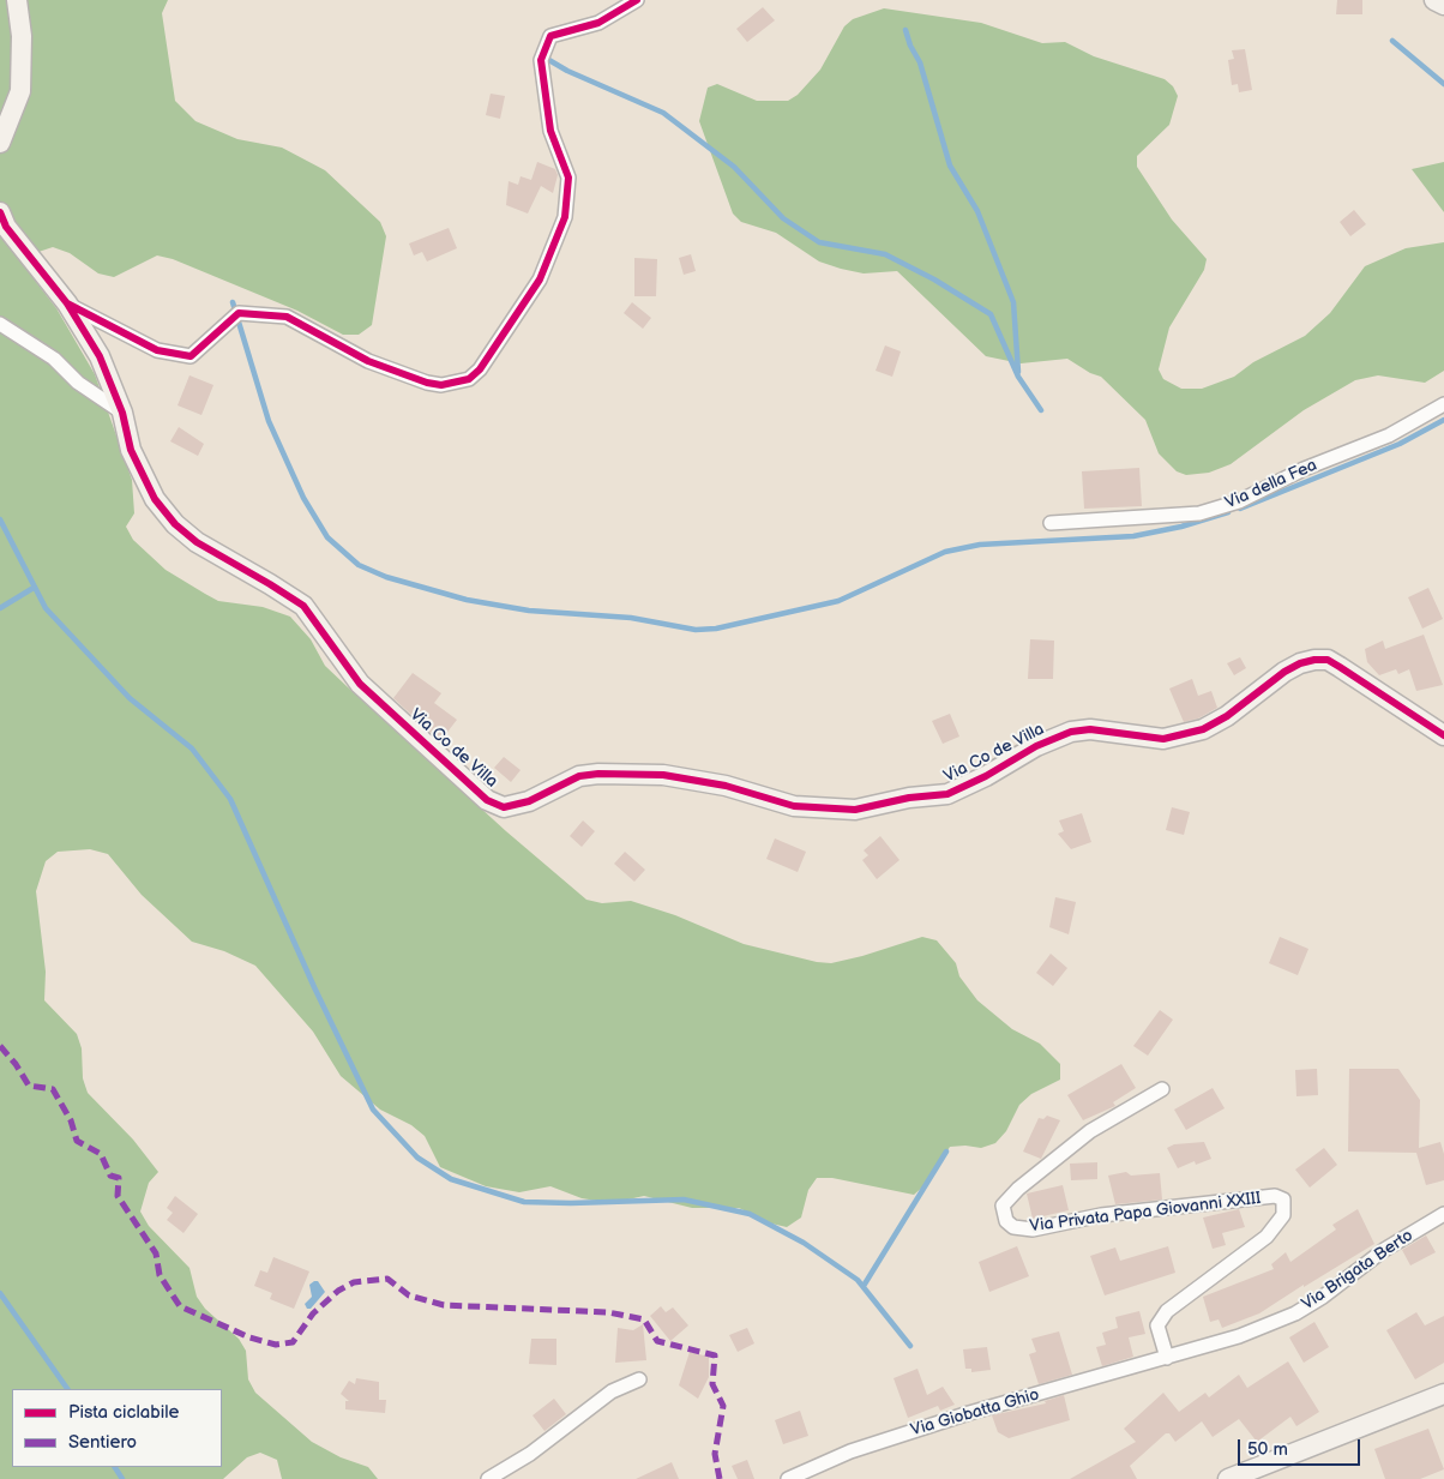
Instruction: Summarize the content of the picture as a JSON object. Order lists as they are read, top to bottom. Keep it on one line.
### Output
{"streets":{"street":["Via della Fea","Via Co de Villa","Via Privata Papa Giovanni XXIII","Via Brigata Berto","Via Giobatta Ghio"]},"crossings":[["Via Privata Papa Giovanni XXIII","Via Brigata Berto"],["Via Privata Papa Giovanni XXIII","Via Giobatta Ghio"],["Via Brigata Berto","Via Giobatta Ghio"]],"legend":["Pista ciclabile","Sentiero"],"scale_bar":"50 m"}
